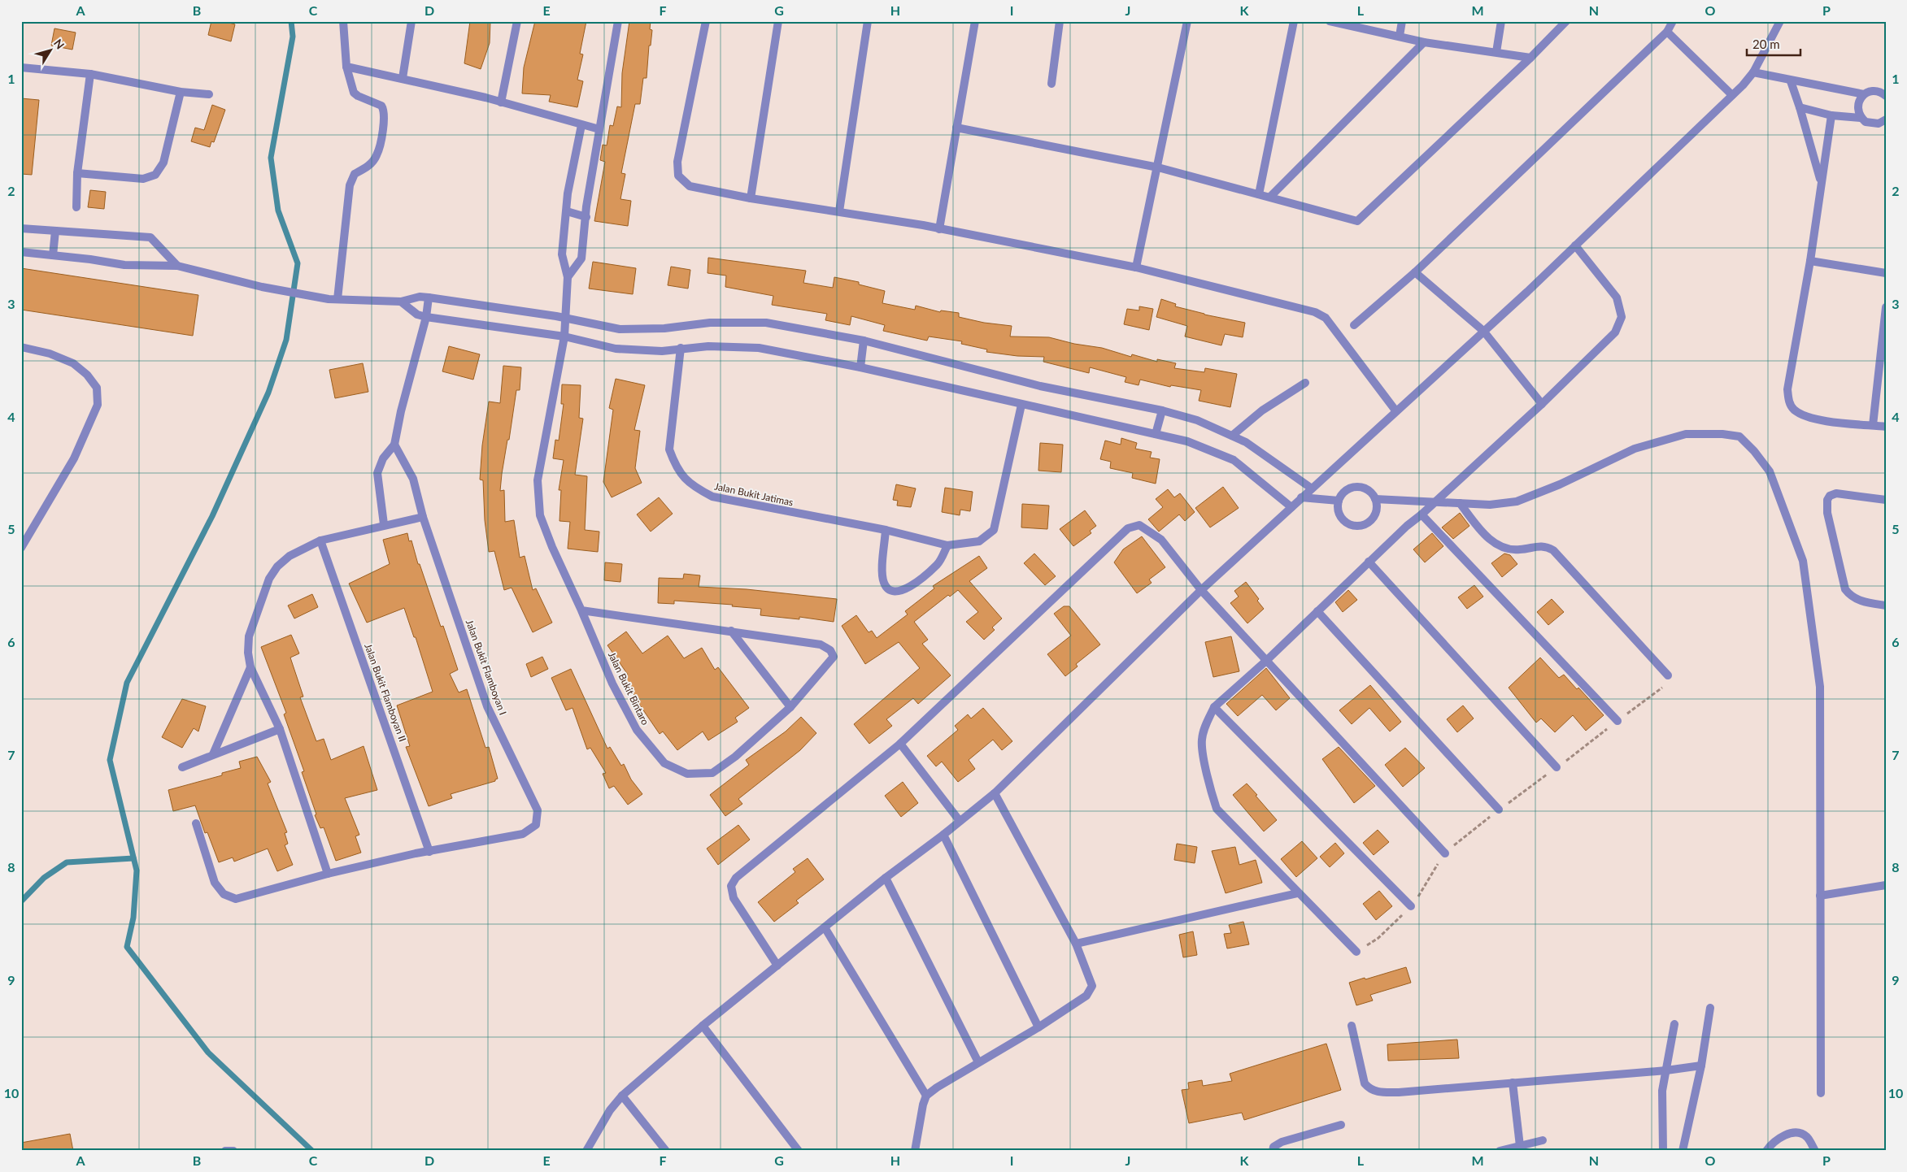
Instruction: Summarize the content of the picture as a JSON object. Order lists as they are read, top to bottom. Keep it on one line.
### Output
{"streets":{"street":["Jalan Bukit Jatimas","Jalan Bukit Flamboyan I","Jalan Bukit Bintaro","Jalan Bukit Flamboyan II"]},"crossings":[["Jalan Bukit Flamboyan I","Jalan Bukit Flamboyan II"]],"scale_bar":"20 m","north":"top right","grid":{"columns":["A","B","C","D","E","F","G","H","I","J","K","L","M","N","O","P"],"rows":["1","2","3","4","5","6","7","8","9","10"]}}
